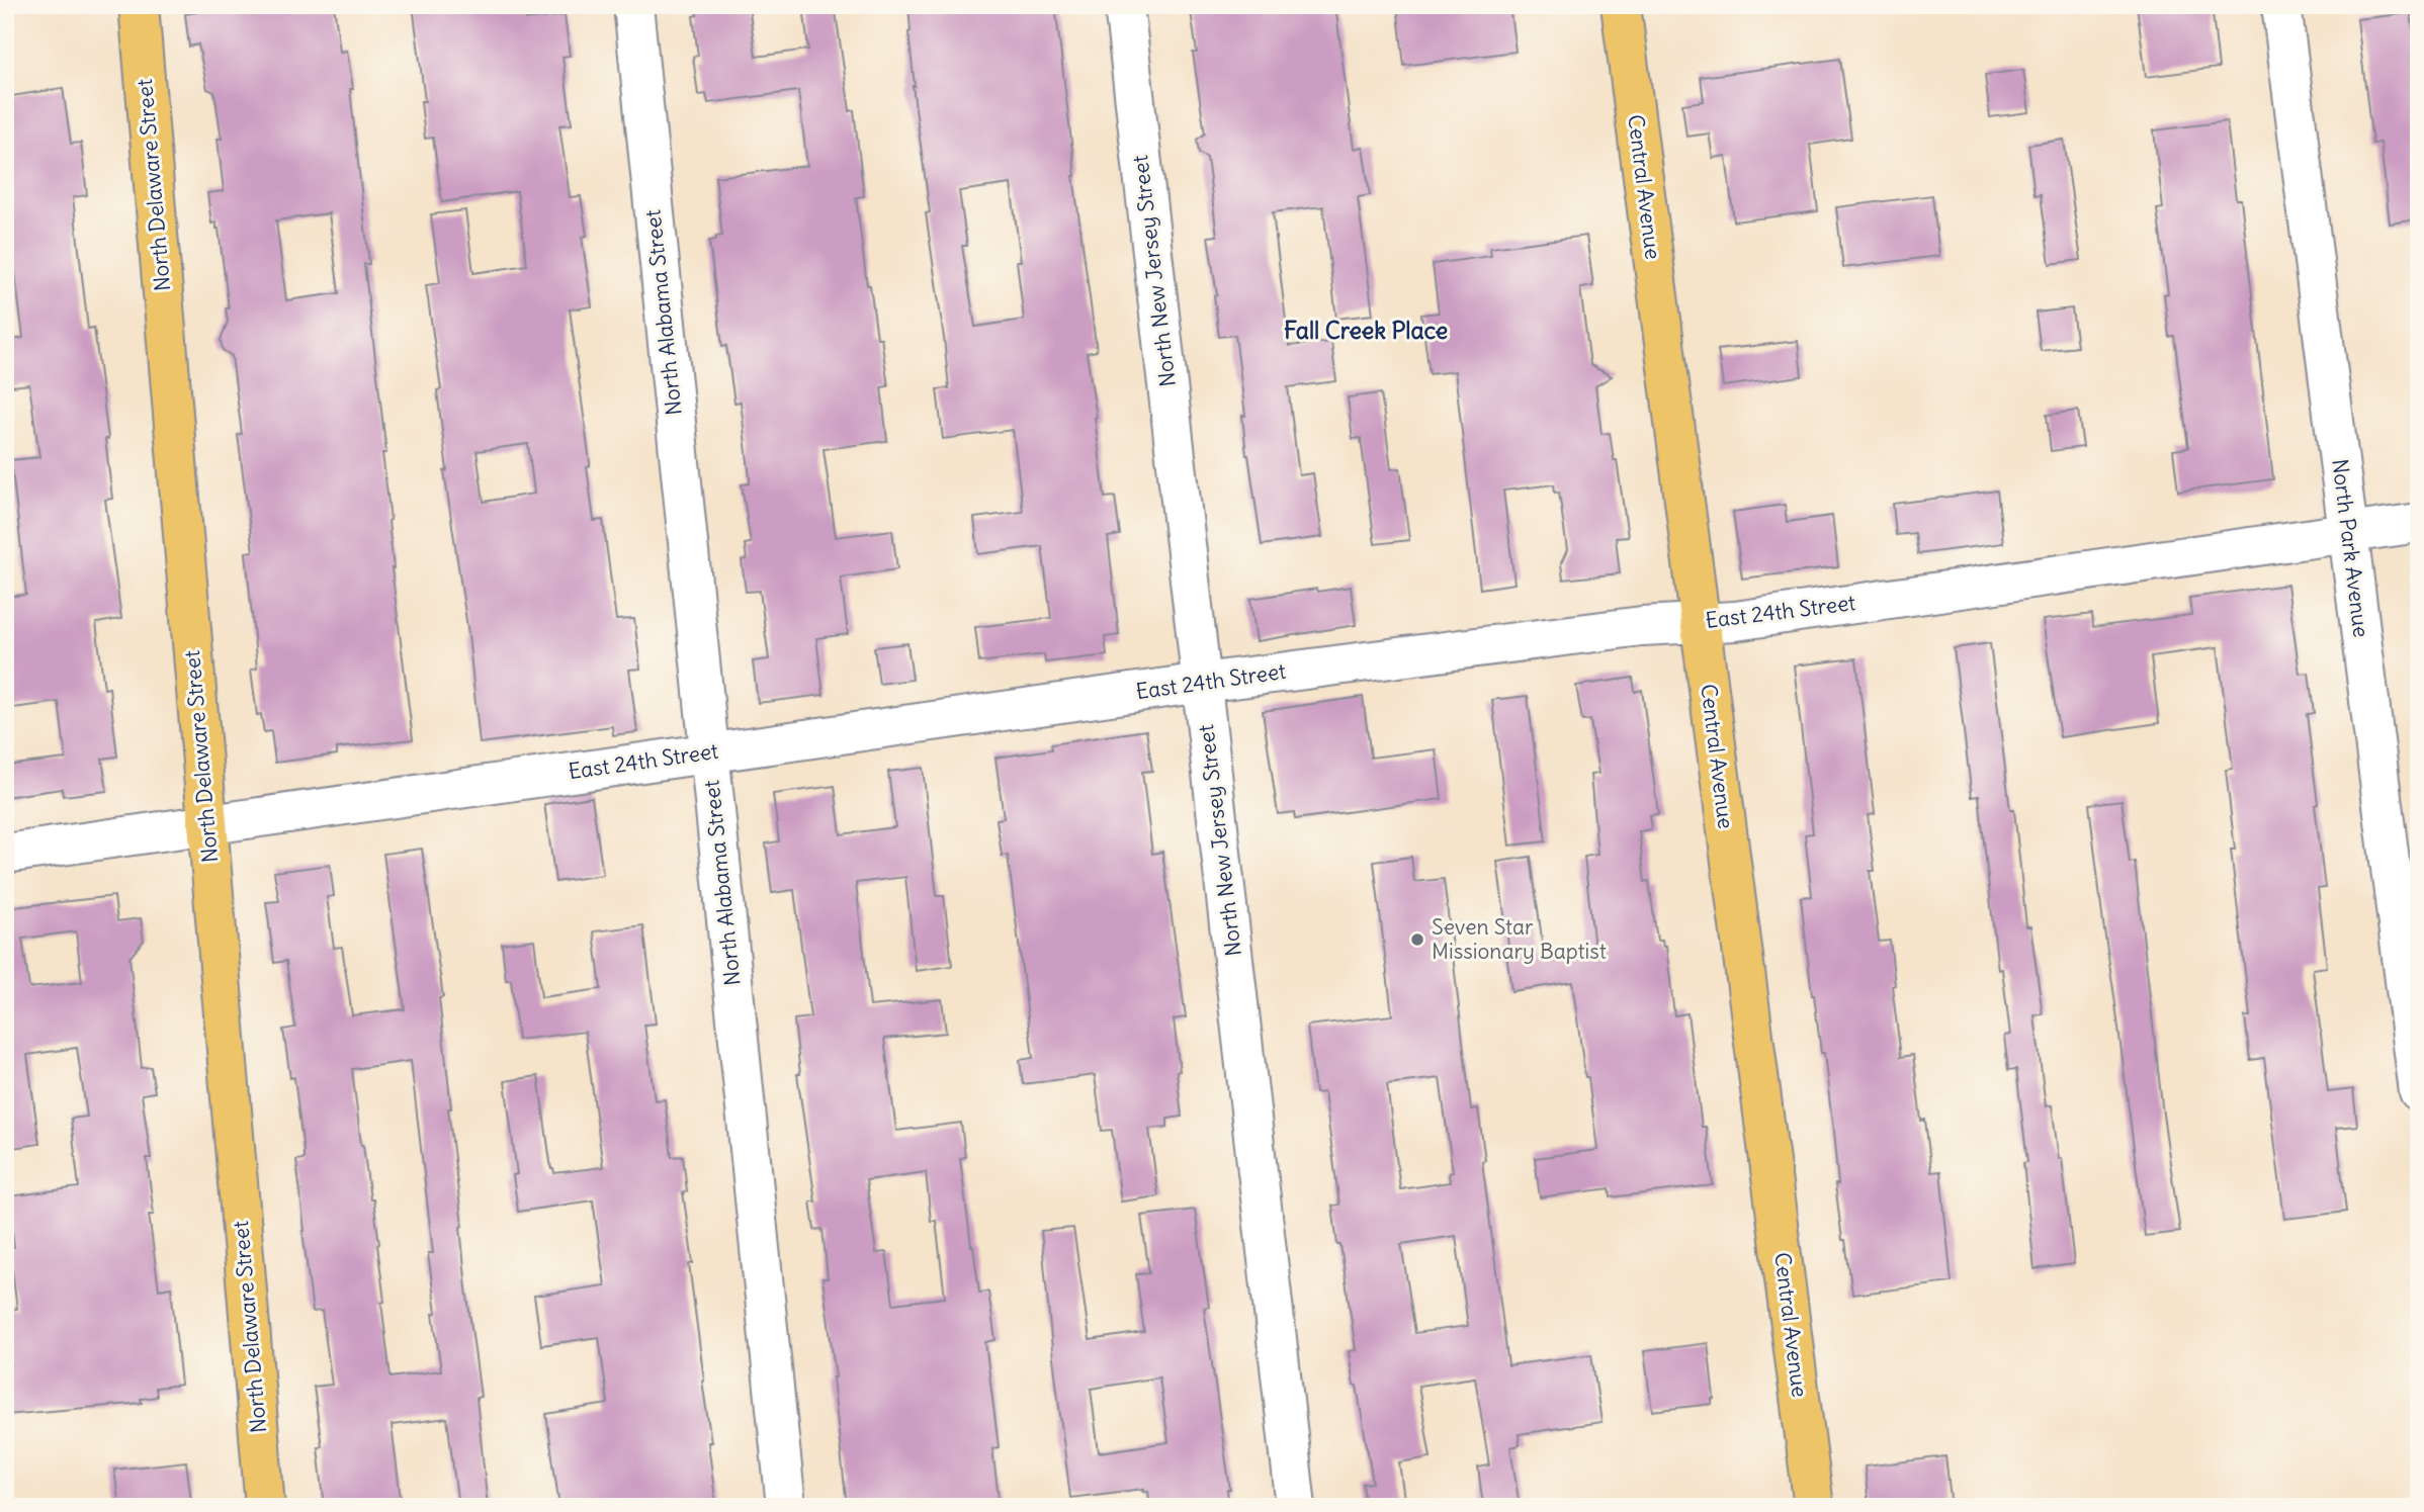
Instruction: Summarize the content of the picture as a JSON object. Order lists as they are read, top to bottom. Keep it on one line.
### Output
{"streets":{"main road":["North Delaware Street","Central Avenue"],"street":["North New Jersey Street","North Alabama Street","North Park Avenue","East 24th Street"]},"crossings":[["North Delaware Street","East 24th Street"],["Central Avenue","East 24th Street"],["North New Jersey Street","East 24th Street"],["North Alabama Street","East 24th Street"],["North Park Avenue","East 24th Street"]],"districts":["Fall Creek Place"],"places":["Seven Star Missionary Baptist"]}
